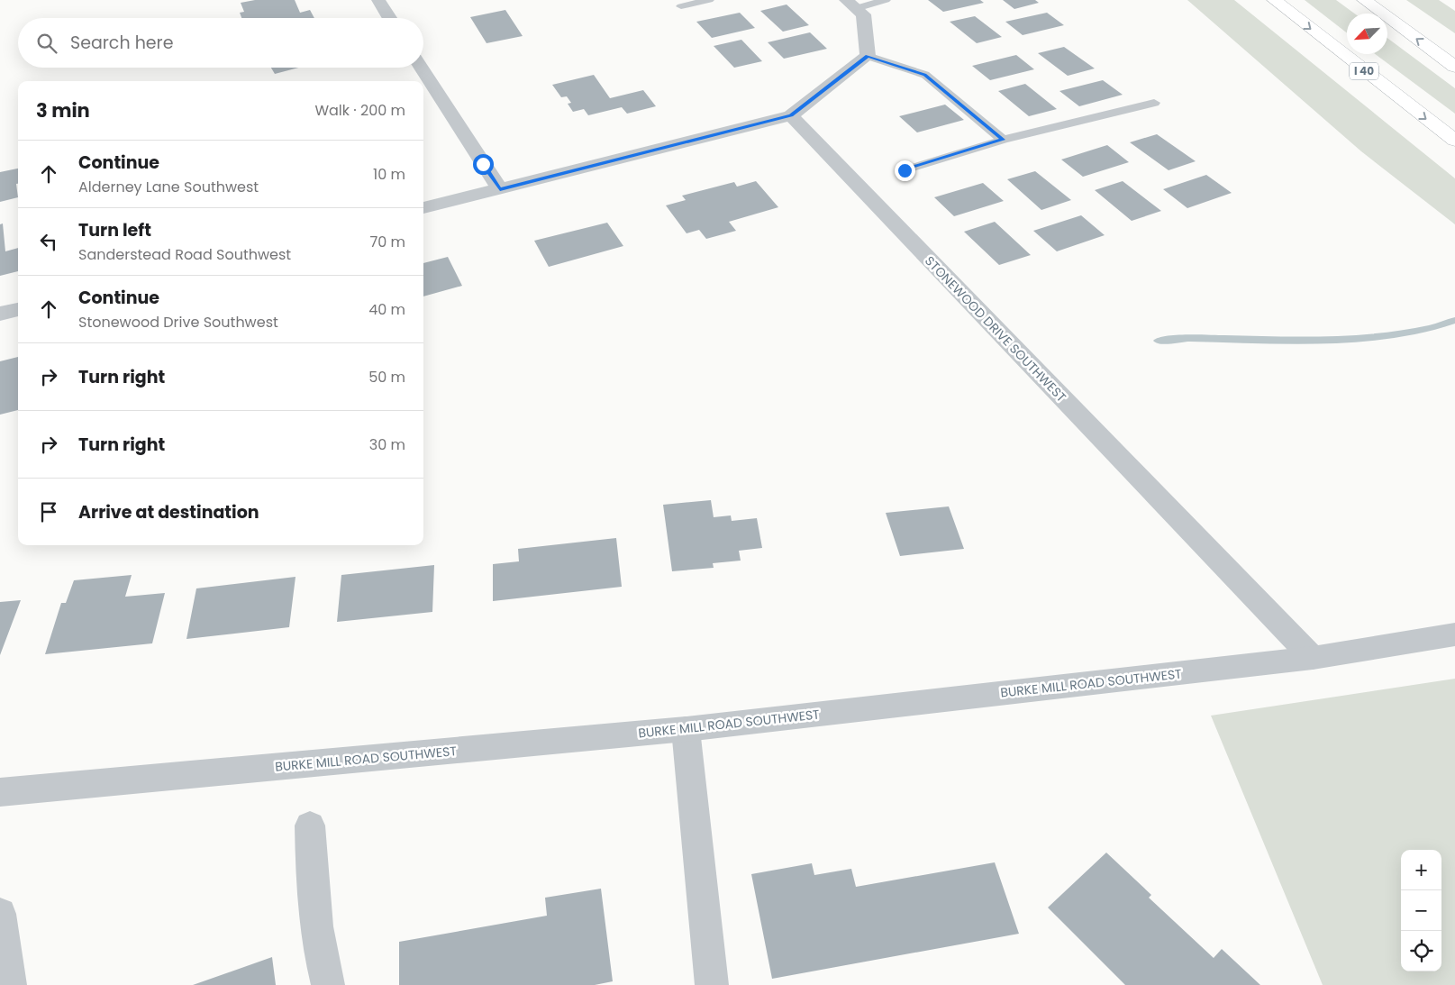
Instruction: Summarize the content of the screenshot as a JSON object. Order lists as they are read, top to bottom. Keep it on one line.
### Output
{"streets":{"highway":["I 40"],"street":["STONEWOOD DRIVE SOUTHWEST","BURKE MILL ROAD SOUTHWEST"]},"crossings":[["STONEWOOD DRIVE SOUTHWEST","BURKE MILL ROAD SOUTHWEST"]],"north":"bottom left","page":{"search":"Search here","heading":["3 min","Walk · 200 m"],"list":[["Continue","Alderney Lane Southwest","10 m"],["Turn left","Sanderstead Road Southwest","70 m"],["Continue","Stonewood Drive Southwest","40 m"],["Turn right","50 m"],["Turn right","30 m"],"Arrive at destination"],"map_buttons":["+","−"]}}
